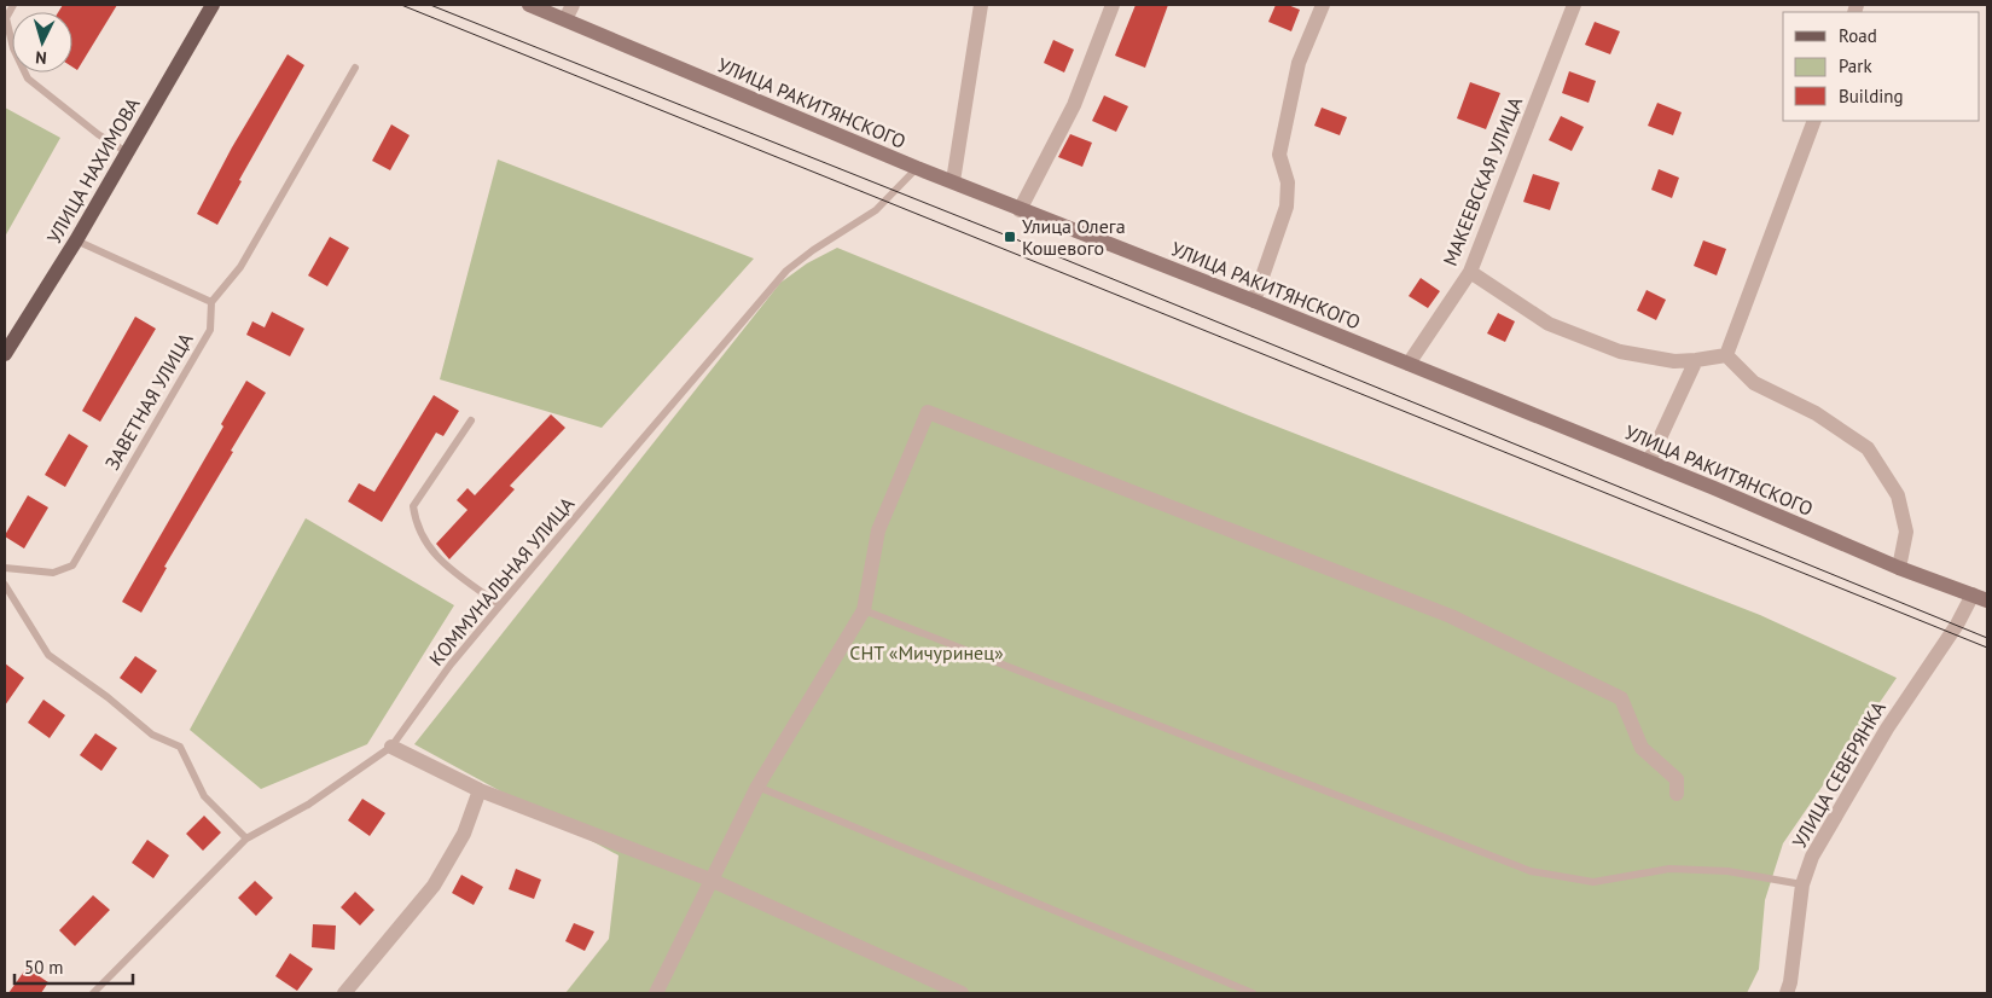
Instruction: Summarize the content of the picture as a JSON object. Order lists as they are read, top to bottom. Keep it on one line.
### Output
{"streets":{"main road":["УЛИЦА РАКИТЯНСКОГО","УЛИЦА НАХИМОВА"],"street":["МАКЕЕВСКАЯ УЛИЦА","УЛИЦА СЕВЕРЯНКА"],"lane":["ЗАВЕТНАЯ УЛИЦА","КОММУНАЛЬНАЯ УЛИЦА"]},"crossings":[["УЛИЦА РАКИТЯНСКОГО","МАКЕЕВСКАЯ УЛИЦА"],["УЛИЦА РАКИТЯНСКОГО","КОММУНАЛЬНАЯ УЛИЦА"],["УЛИЦА РАКИТЯНСКОГО","УЛИЦА СЕВЕРЯНКА"]],"parks":["СНТ «Мичуринец»"],"places":{"transit":["Улица Олега Кошевого"]},"legend":["Road","Park","Building"],"scale_bar":"50 m","north":"bottom"}
